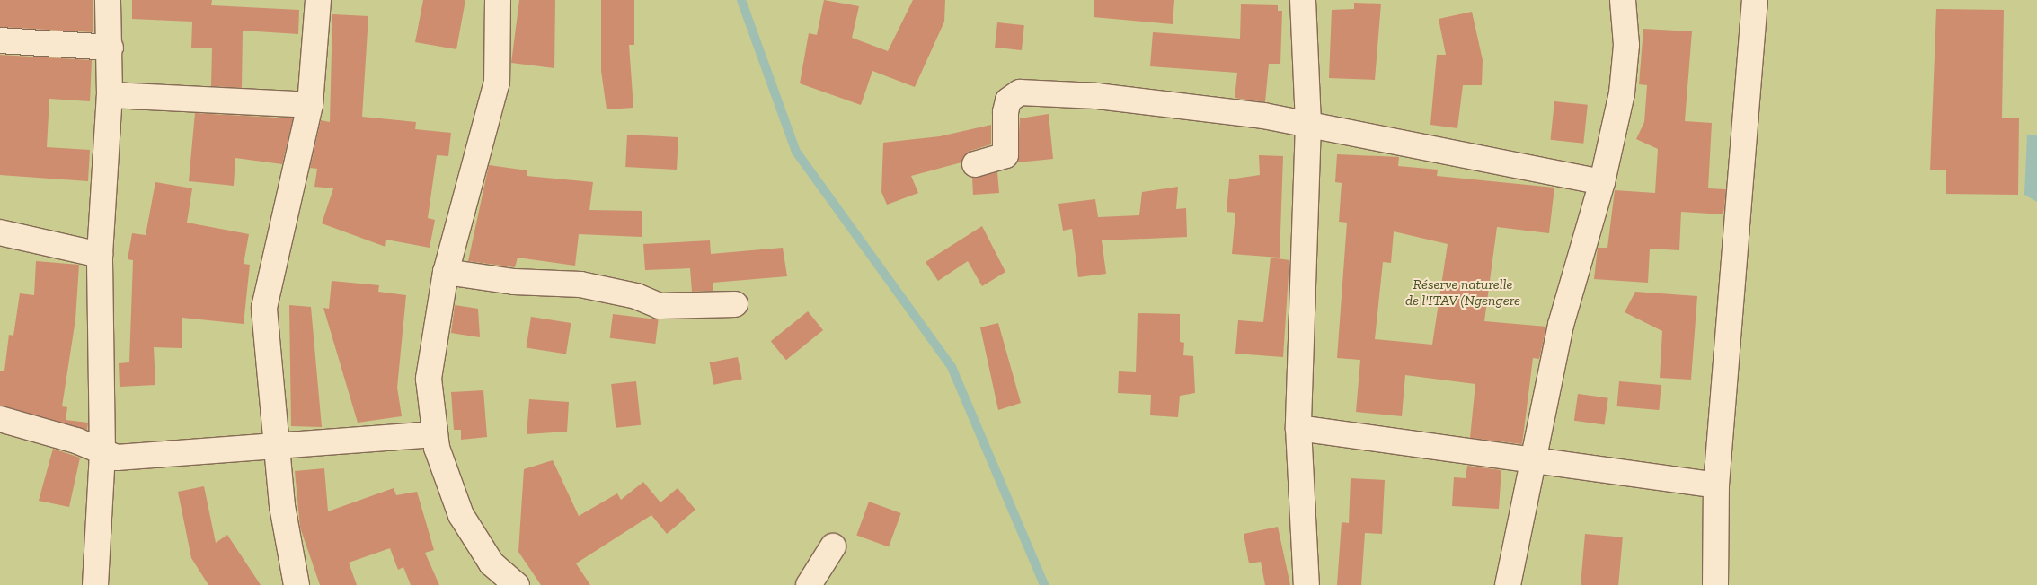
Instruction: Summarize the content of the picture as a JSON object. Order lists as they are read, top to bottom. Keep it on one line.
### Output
{"parks":["Réserve naturelle de l'ITAV (Ngengere"]}
